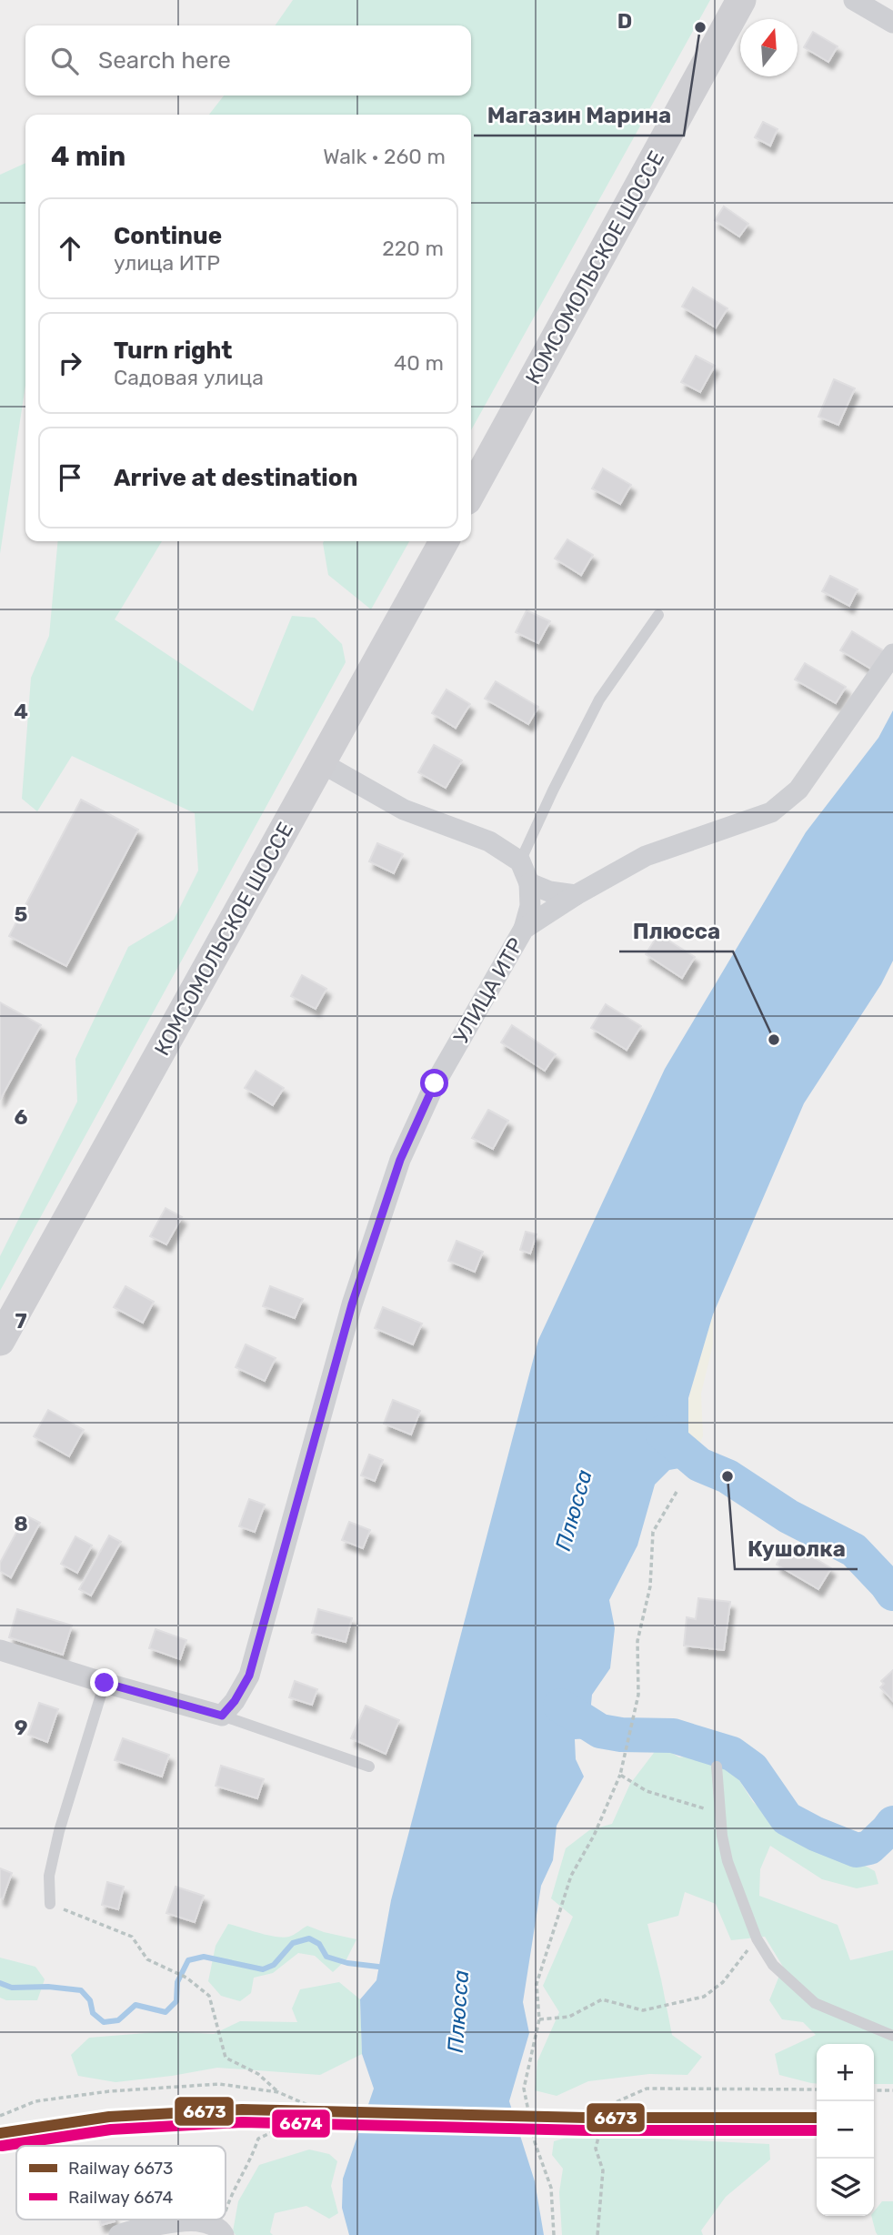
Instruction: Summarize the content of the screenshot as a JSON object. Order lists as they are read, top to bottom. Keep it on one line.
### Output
{"streets":{"main road":["КОМСОМОЛЬСКОЕ ШОССЕ"],"street":["УЛИЦА ИТР"]},"water":["Плюсса"],"places":["Магазин Марина","Плюсса","Кушолка"],"lines":["rail line 6673","rail line 6674"],"legend":["Railway 6673","Railway 6674"],"north":"top","page":{"search":"Search here","heading":["4 min","Walk · 260 m"],"list":[["Continue","улица ИТР","220 m"],["Turn right","Садовая улица","40 m"],"Arrive at destination"],"map_buttons":["+","−"]},"grid":{"columns":["D"],"rows":["4","5","6","7","8","9"]}}
